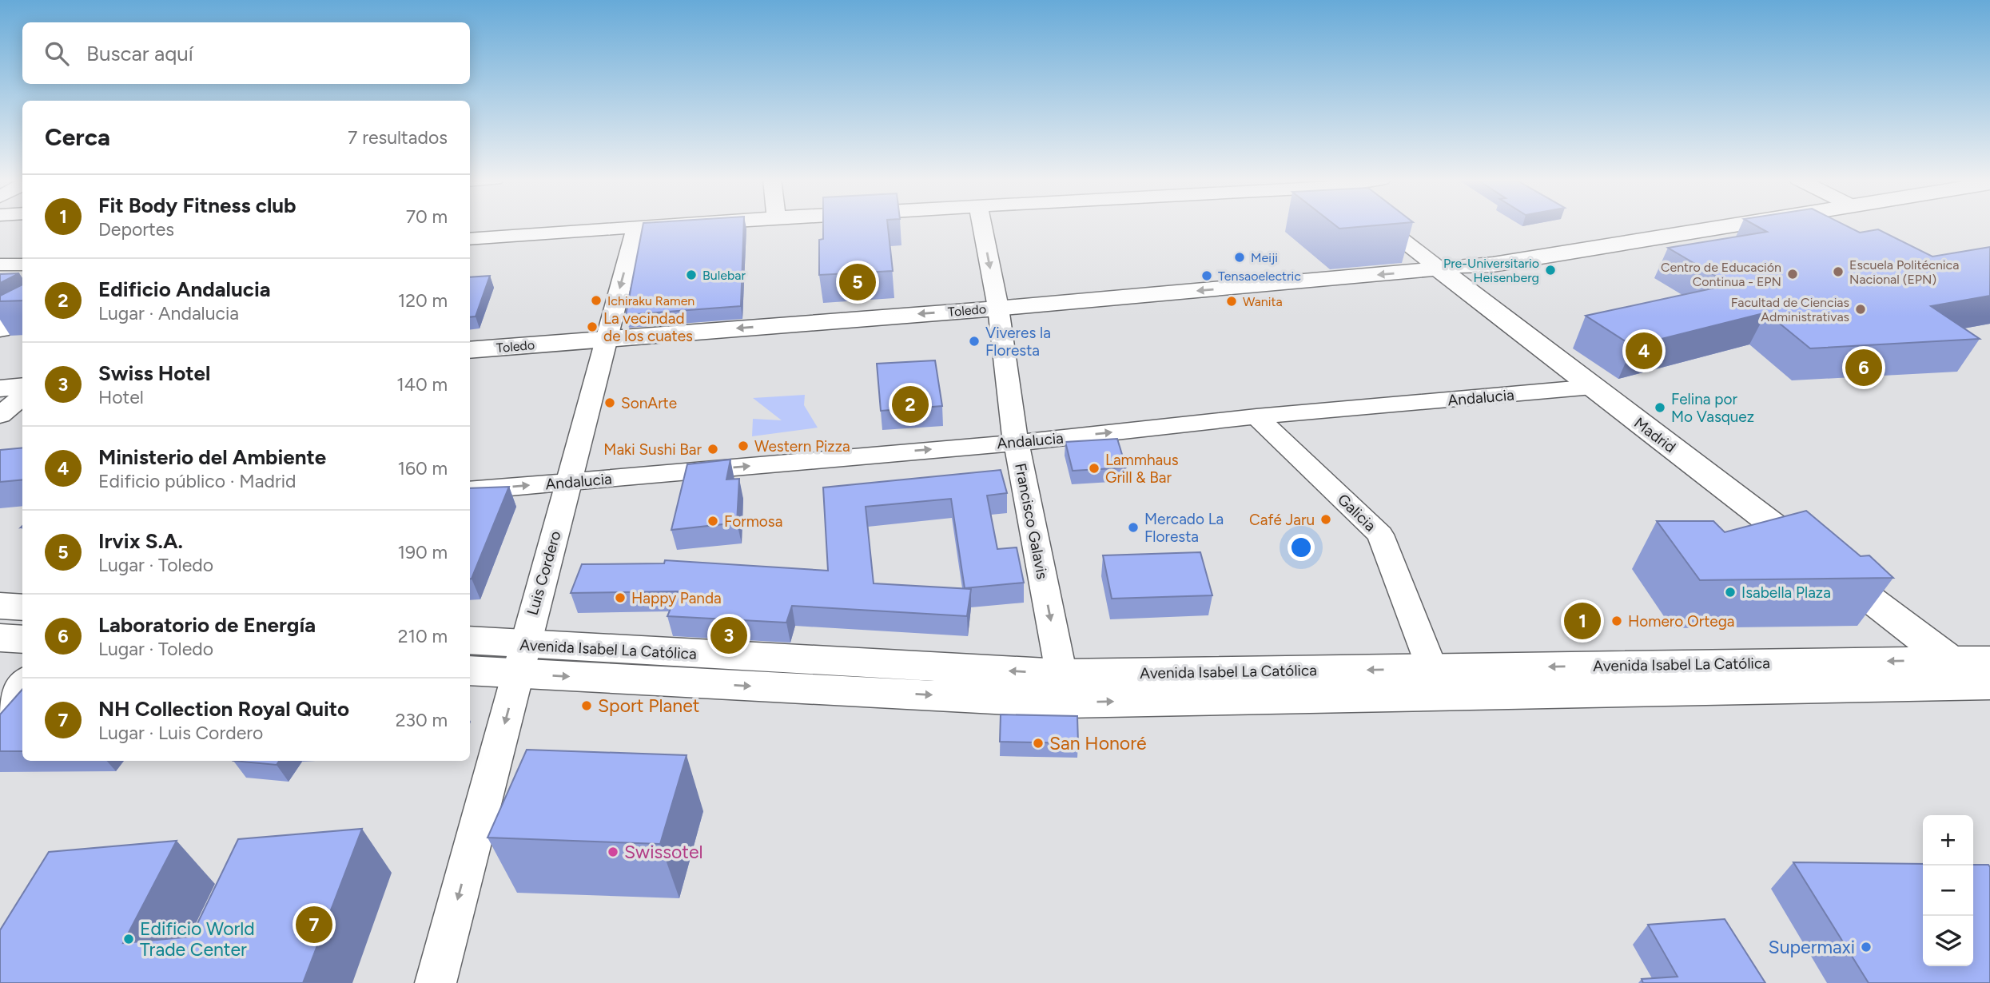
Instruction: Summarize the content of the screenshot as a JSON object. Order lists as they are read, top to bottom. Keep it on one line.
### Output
{"streets":{"street":["Toledo","Andalucia","Madrid","Galicia","Francisco Galavis","Luis Cordero","Avenida Isabel La Católica"]},"crossings":[["Toledo","Madrid"],["Toledo","Francisco Galavis"],["Toledo","Luis Cordero"],["Andalucia","Madrid"],["Andalucia","Galicia"],["Andalucia","Francisco Galavis"],["Andalucia","Luis Cordero"],["Madrid","Avenida Isabel La Católica"],["Galicia","Avenida Isabel La Católica"],["Francisco Galavis","Avenida Isabel La Católica"],["Luis Cordero","Avenida Isabel La Católica"]],"one_way":["Toledo","Andalucia","Francisco Galavis","Luis Cordero"],"places":["Meiji","Pre-Universitario Heisenberg","Escuela Politécnica Nacional (EPN)","Centro de Educación Continua - EPN","Bulebar","Tensaoelectric","Ichiraku Ramen","Wanita","Facultad de Ciencias Administrativas","La vecindad de los cuates","Viveres la Floresta","SonArte","Felina por Mo Vasquez","Western Pizza","Maki Sushi Bar","Lammhaus Grill & Bar","Café Jaru","Formosa","Mercado La Floresta","Isabella Plaza","Happy Panda","Homero Ortega","Sport Planet","San Honoré","Swissotel","Edificio World Trade Center","Supermaxi"],"page":{"search":"Buscar aquí","heading":["Cerca","7 resultados"],"list":[{"mark":"1","name":"Fit Body Fitness club","note":"Deportes","value":"70 m"},{"mark":"2","name":"Edificio Andalucia","note":"Lugar · Andalucia","value":"120 m"},{"mark":"3","name":"Swiss Hotel","note":"Hotel","value":"140 m"},{"mark":"4","name":"Ministerio del Ambiente","note":"Edificio público · Madrid","value":"160 m"},{"mark":"5","name":"Irvix S.A.","note":"Lugar · Toledo","value":"190 m"},{"mark":"6","name":"Laboratorio de Energía","note":"Lugar · Toledo","value":"210 m"},{"mark":"7","name":"NH Collection Royal Quito","note":"Lugar · Luis Cordero","value":"230 m"}],"pins":["5","4","6","2","1","3","7"],"map_buttons":["+","−"]}}
